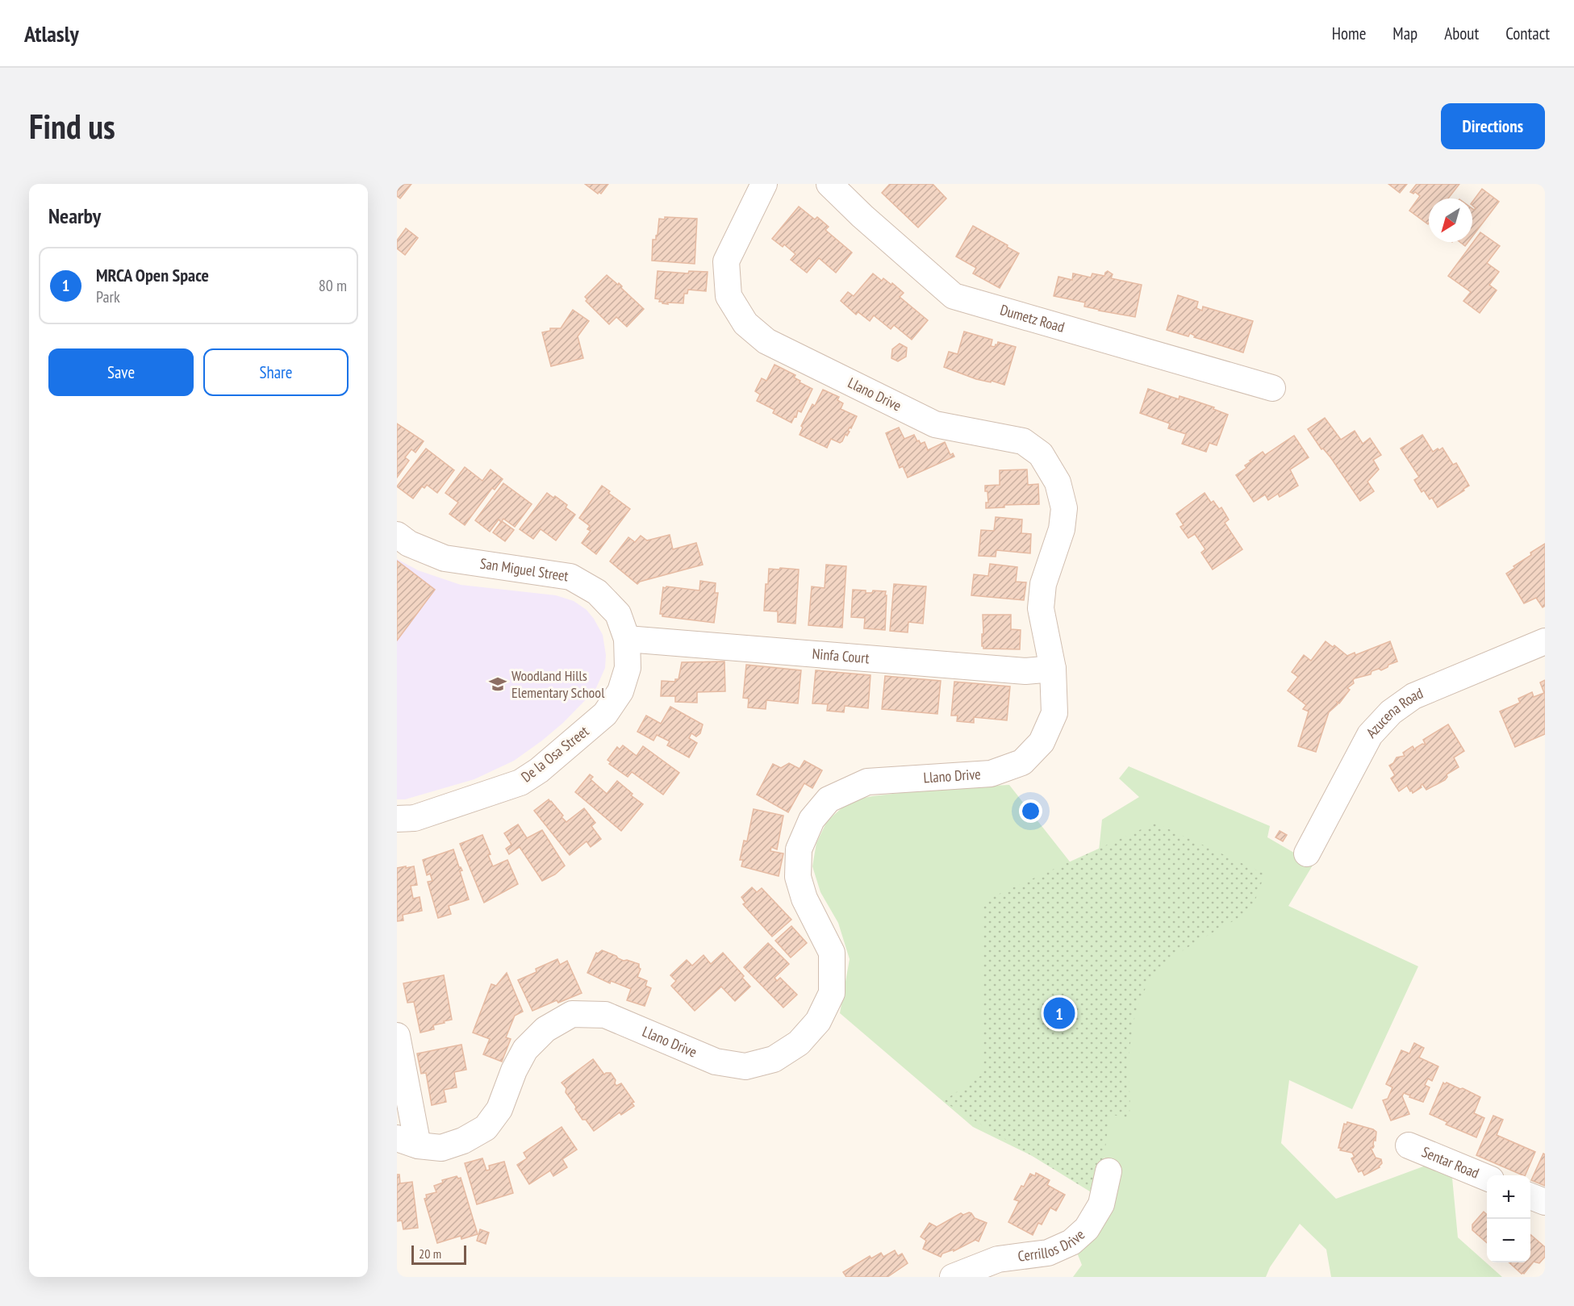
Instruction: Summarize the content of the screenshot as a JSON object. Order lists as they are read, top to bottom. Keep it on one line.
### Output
{"streets":{"street":["Dumetz Road","Llano Drive","San Miguel Street","Ninfa Court","Azucena Road","De la Osa Street","Sentar Road","Cerrillos Drive"]},"crossings":[["Llano Drive","Ninfa Court"],["San Miguel Street","Ninfa Court"],["San Miguel Street","De la Osa Street"],["Ninfa Court","De la Osa Street"]],"places":{"school or university":["Woodland Hills Elementary School"]},"scale_bar":"20 m","north":"bottom left","page":{"header":"Atlasly","nav":["Home","Map","About","Contact"],"buttons":["Directions",["Save","Share"]],"title":"Find us","heading":"Nearby","list":[{"mark":"1","name":"MRCA Open Space","note":"Park","value":"80 m"}],"pins":"1","map_buttons":["+","−"],"scale":"20 m"}}
